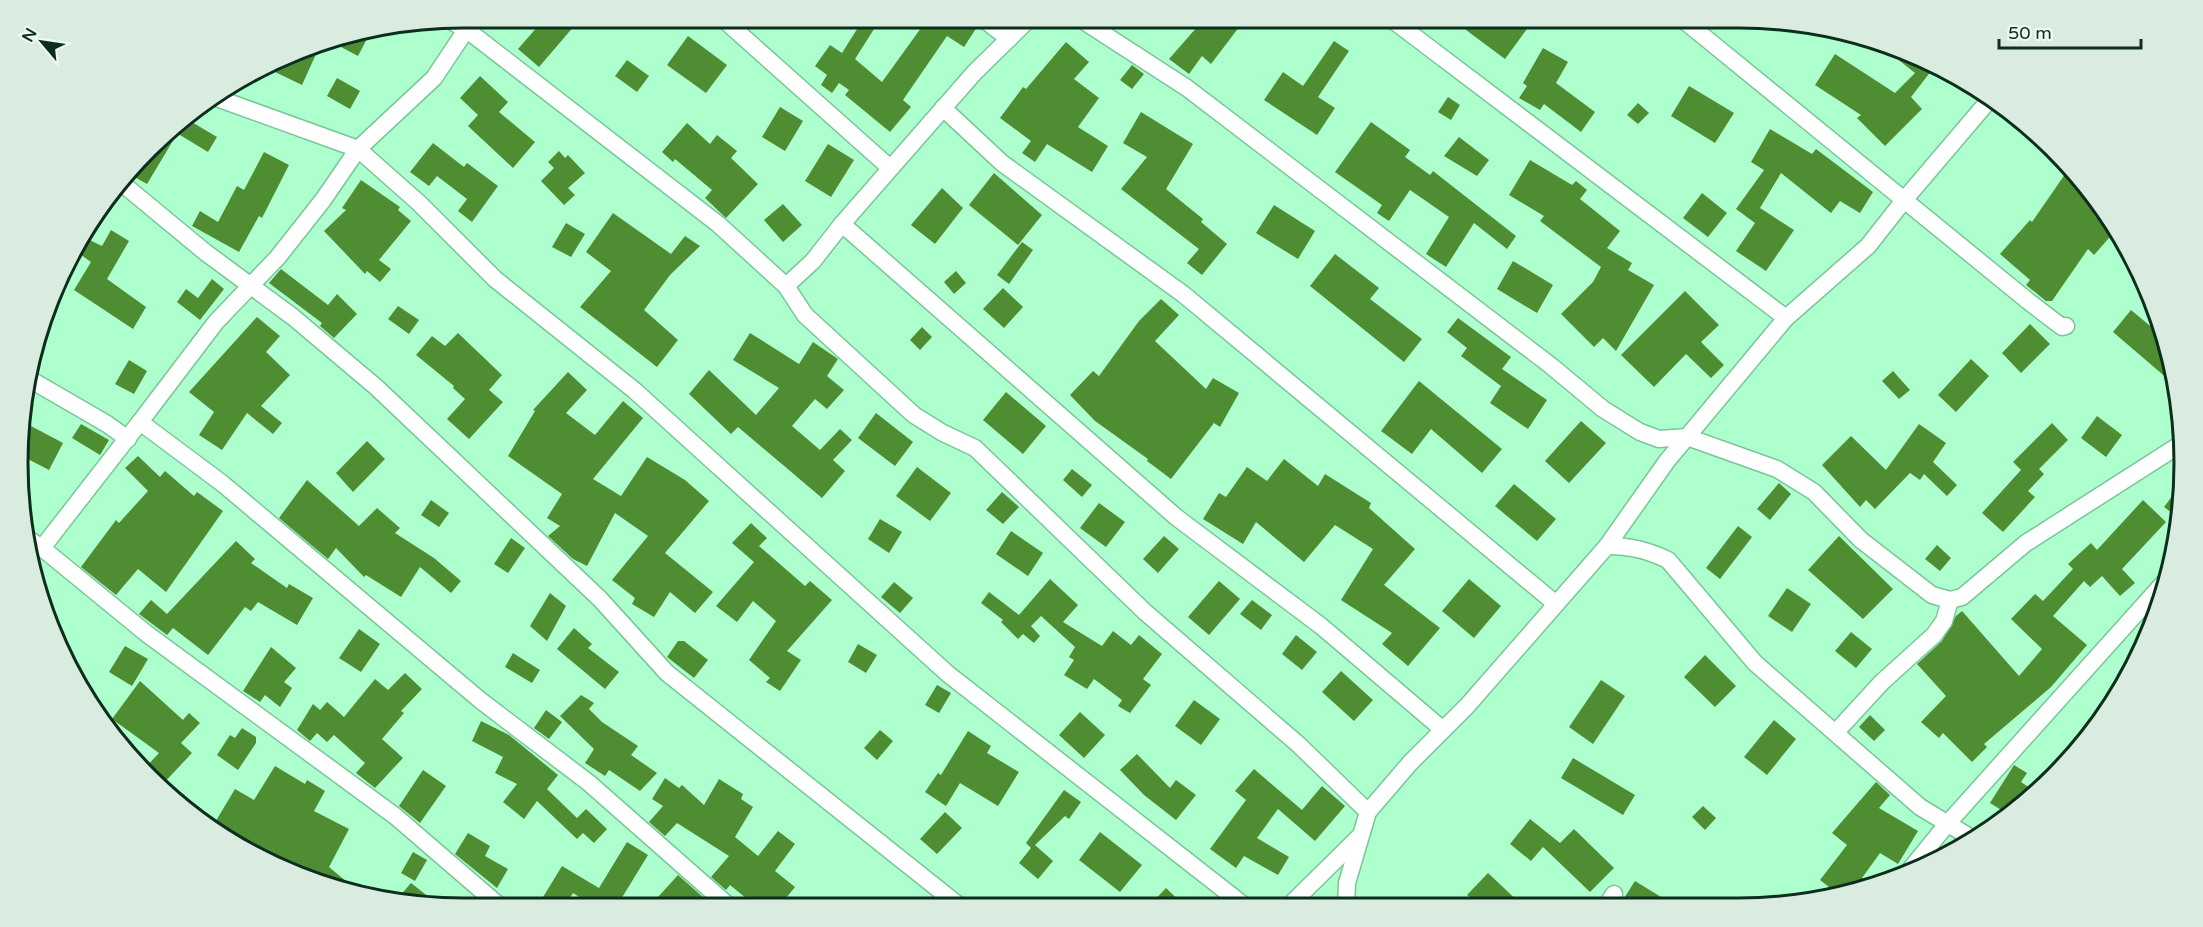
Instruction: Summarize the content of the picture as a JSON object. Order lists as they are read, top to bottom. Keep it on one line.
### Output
{"scale_bar":"50 m","north":"top left"}
